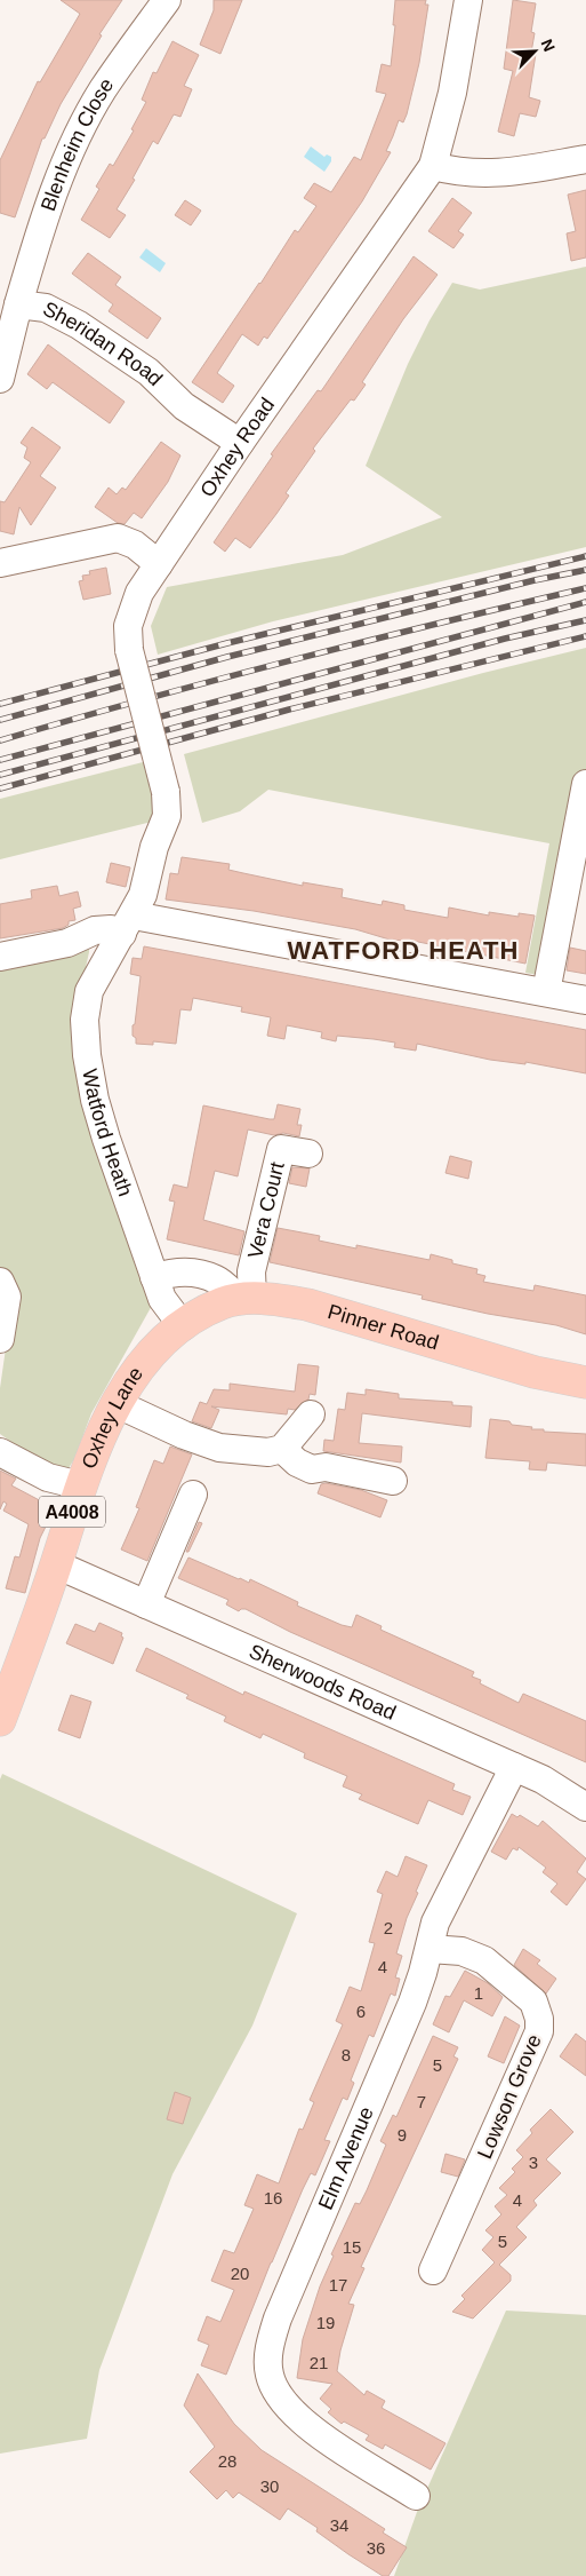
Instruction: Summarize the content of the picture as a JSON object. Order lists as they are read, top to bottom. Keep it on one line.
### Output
{"streets":{"main road":["Pinner Road","Oxhey Lane","A4008"],"street":["Blenheim Close","Sheridan Road","Oxhey Road","Watford Heath","Vera Court","Sherwoods Road","Lowson Grove","Elm Avenue"]},"crossings":[["Blenheim Close","Sheridan Road"],["Sheridan Road","Oxhey Road"],["Oxhey Road","Watford Heath"],["Watford Heath","Pinner Road"],["Watford Heath","Oxhey Lane"],["Vera Court","Pinner Road"],["Pinner Road","Oxhey Lane"],["Oxhey Lane","Sherwoods Road"],["Sherwoods Road","Elm Avenue"],["Lowson Grove","Elm Avenue"]],"districts":["WATFORD HEATH"],"house_numbers":["2","4","1","6","8","5","7","9","3","16","4","5","15","20","17","19","21","28","30","34","36"],"north":"top right"}
